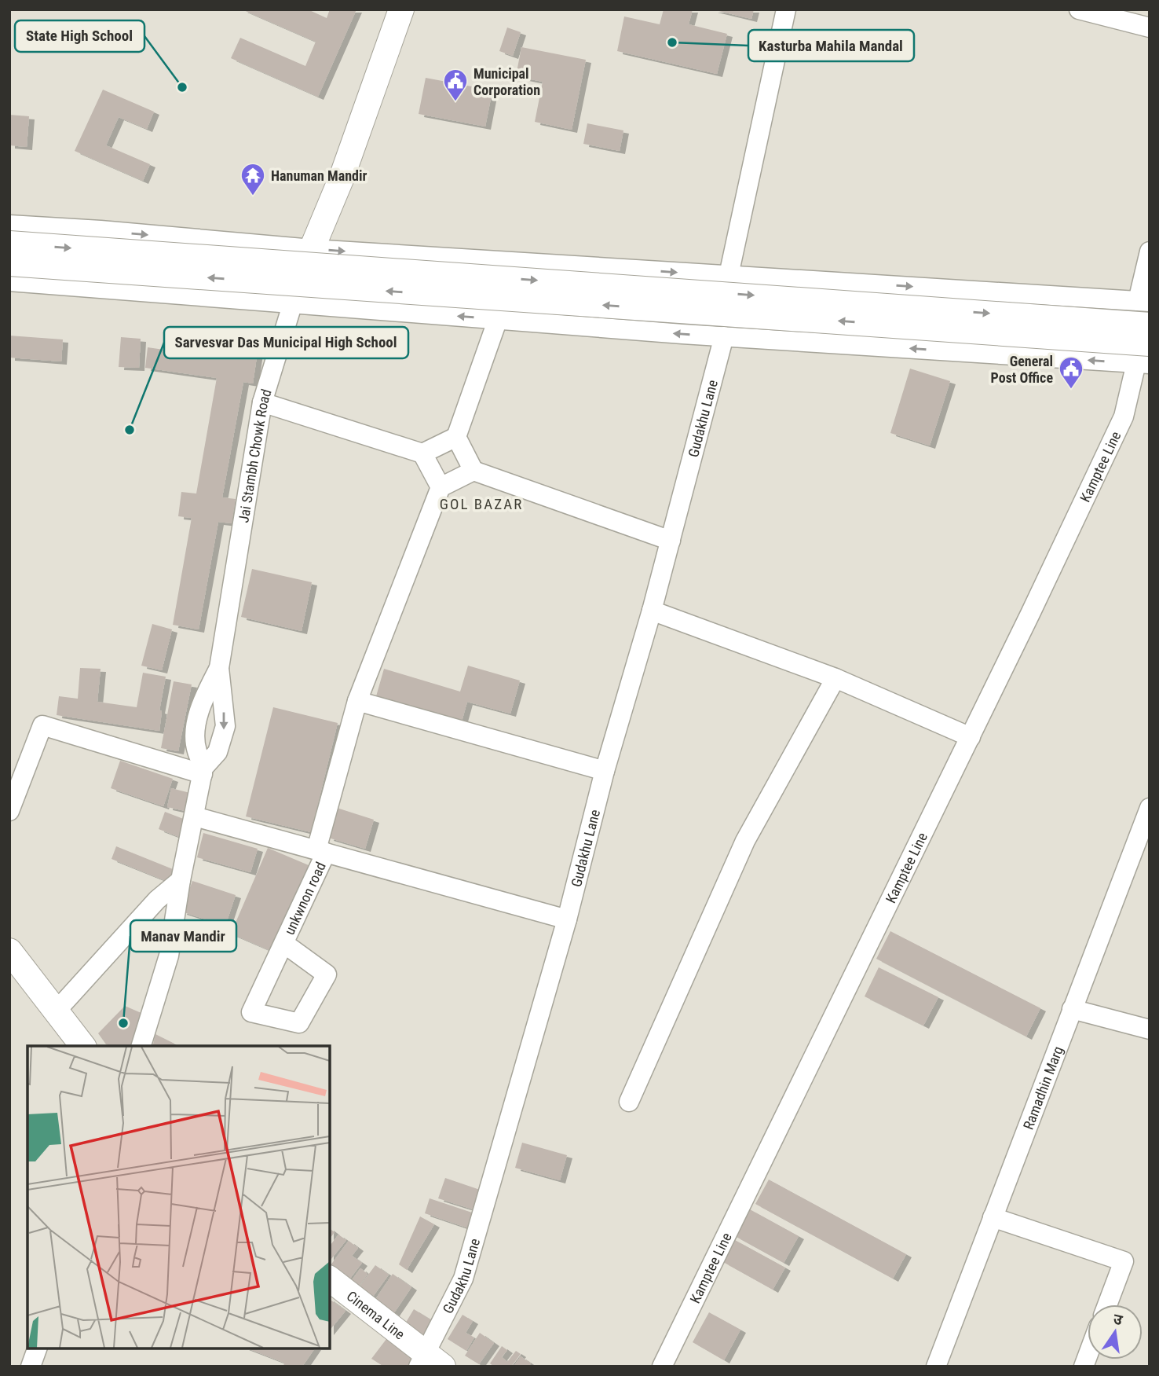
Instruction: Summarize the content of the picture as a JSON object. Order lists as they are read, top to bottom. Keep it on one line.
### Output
{"streets":{"main road":["Cinema Line"],"street":["Gudakhu Lane","Jai Stambh Chowk Road","Kamptee Line","unkwnon road","Ramadhin Marg"]},"crossings":[["Gudakhu Lane","Cinema Line"]],"districts":["GOL BAZAR"],"places":{"other":["Kasturba Mahila Mandal","State High School","Sarvesvar Das Municipal High School","Manav Mandir"],"public building":["Municipal Corporation","General Post Office"],"temple":["Hanuman Mandir"]},"north":"top"}
